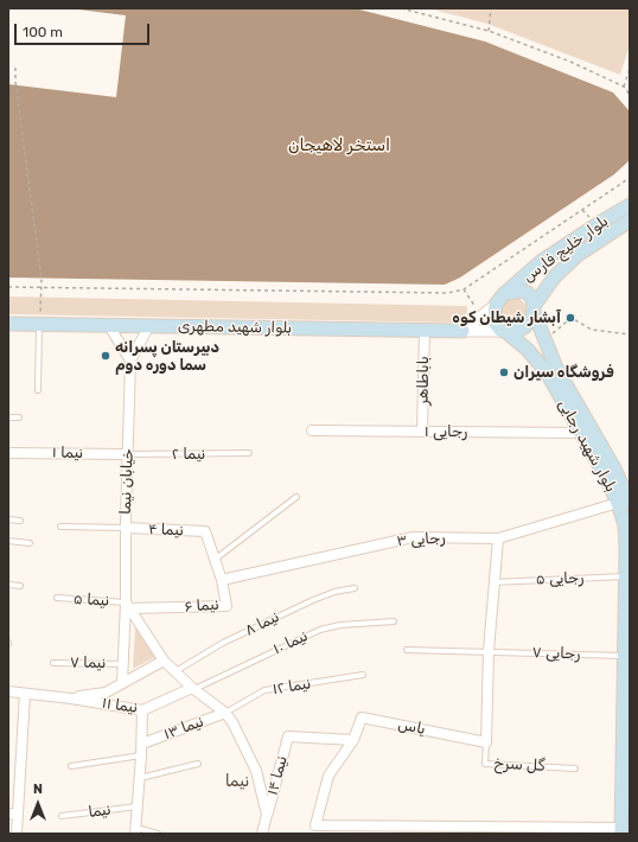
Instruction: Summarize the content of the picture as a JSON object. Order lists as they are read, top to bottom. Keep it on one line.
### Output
{"streets":{"main road":["بلوار خلیج فارس","بلوار شهید مطهری","بلوار شهید رجایی"],"street":["باباطاهر","رجایی ۱","نیما ۱","خیابان نیما","نیما ۴","رجایی ۳","نیما ۶","نیما ۱۱","یاس","نیما ۱۳","نیما ۱۴"],"lane":["نیما ۲","رجایی ۵","نیما ۵","نیما ۸","نیما ۱۰","رجایی ۷","نیما ۷","نیما ۱۲","گل سرخ","نیما"]},"crossings":[["بلوار خلیج فارس","بلوار شهید رجایی"],["بلوار شهید مطهری","باباطاهر"],["بلوار شهید مطهری","خیابان نیما"],["باباطاهر","رجایی ۱"],["رجایی ۱","بلوار شهید رجایی"],["بلوار شهید رجایی","رجایی ۳"],["بلوار شهید رجایی","رجایی ۵"],["بلوار شهید رجایی","رجایی ۷"],["نیما ۱","نیما ۲"],["نیما ۱","خیابان نیما"],["نیما ۲","خیابان نیما"],["خیابان نیما","نیما ۴"],["خیابان نیما","نیما ۵"],["خیابان نیما","نیما ۶"],["خیابان نیما","نیما ۷"],["نیما ۴","نیما ۶"],["رجایی ۳","نیما ۶"],["نیما ۵","نیما ۶"],["نیما ۱۰","نیما ۱۱"],["نیما ۱۲","نیما ۱۳"],["یاس","گل سرخ"],["یاس","نیما ۱۴"]],"districts":["نیما"],"water":["استخر لاهیجان"],"places":["آبشار شیطان کوه","دبیرستان پسرانه سما دوره دوم","فروشگاه سیران"],"scale_bar":"100 m","north":"top"}
